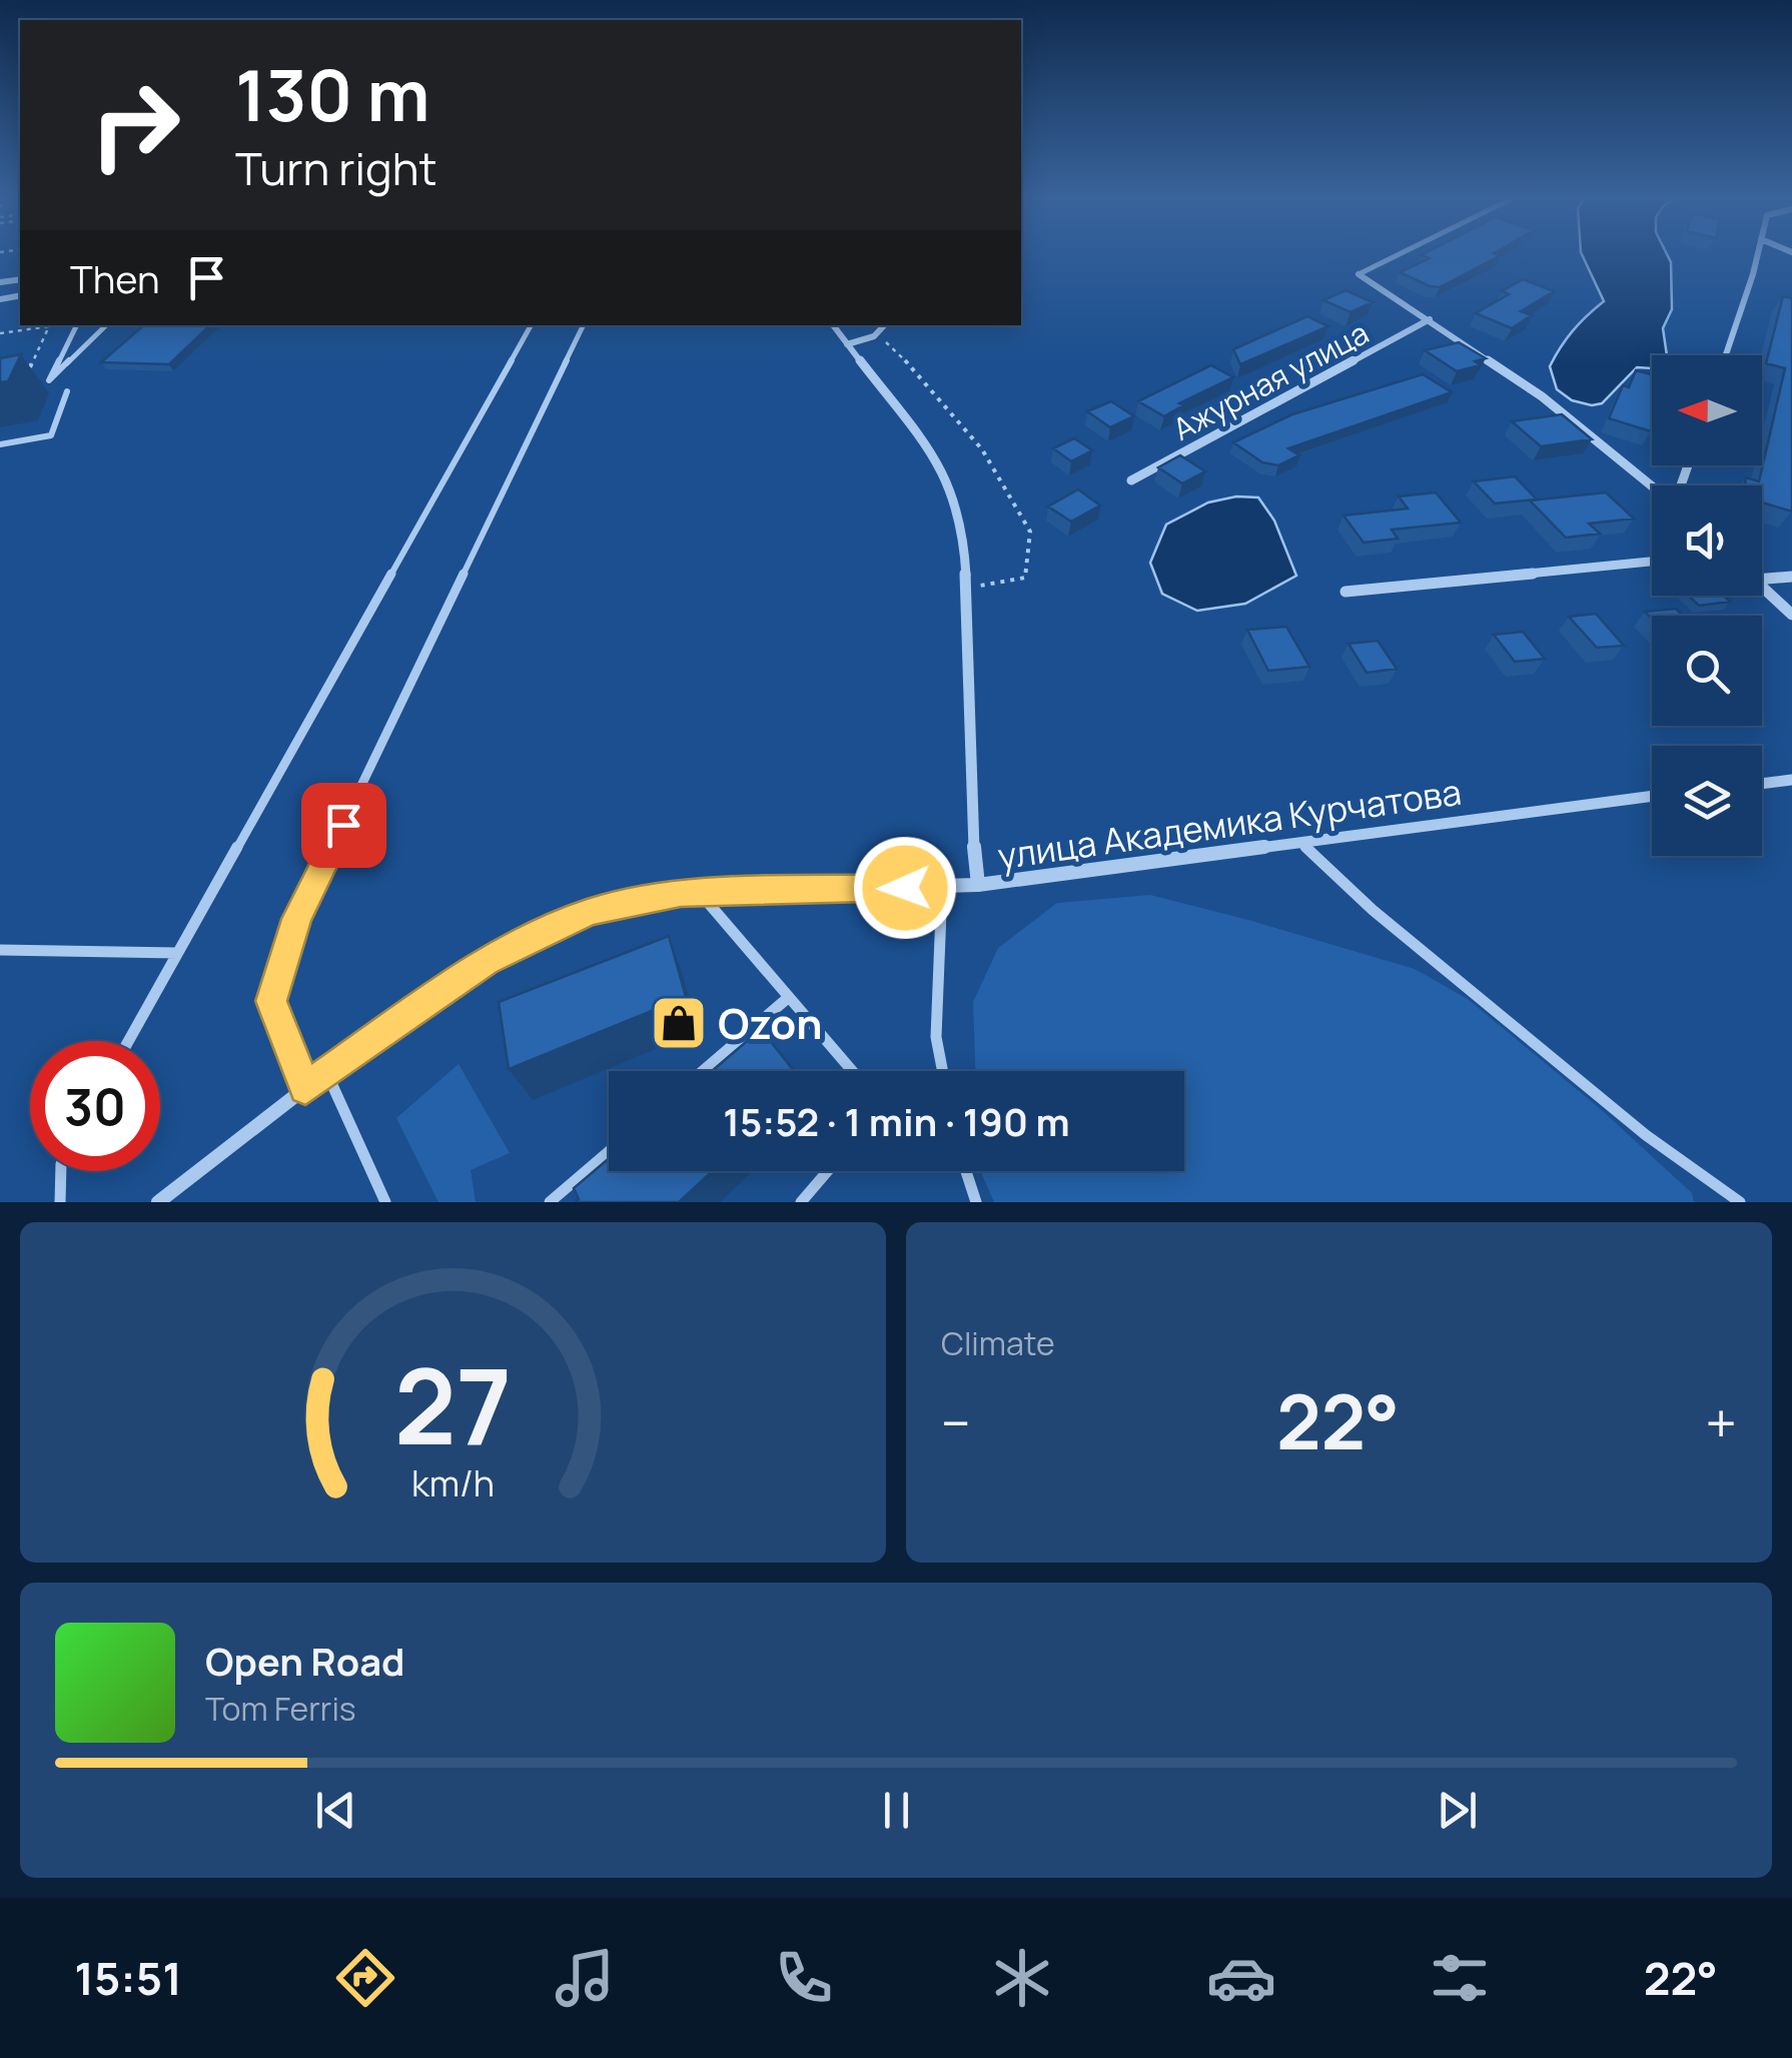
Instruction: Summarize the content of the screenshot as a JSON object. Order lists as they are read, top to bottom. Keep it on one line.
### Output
{"streets":{"street":["Ажурная улица","улица Академика Курчатова"]},"places":{"shop":["Ozon"]},"north":"left","page":{"turn":["130 m","Turn right"],"then":"Then","limit":"30","trip":"15:52 · 1 min · 190 m","tile":"Climate","heat":["−","22°","+"],"song":["Open Road","Tom Ferris"],"tabs":["15:51","22°"],"gauge":["27","km/h"]}}
